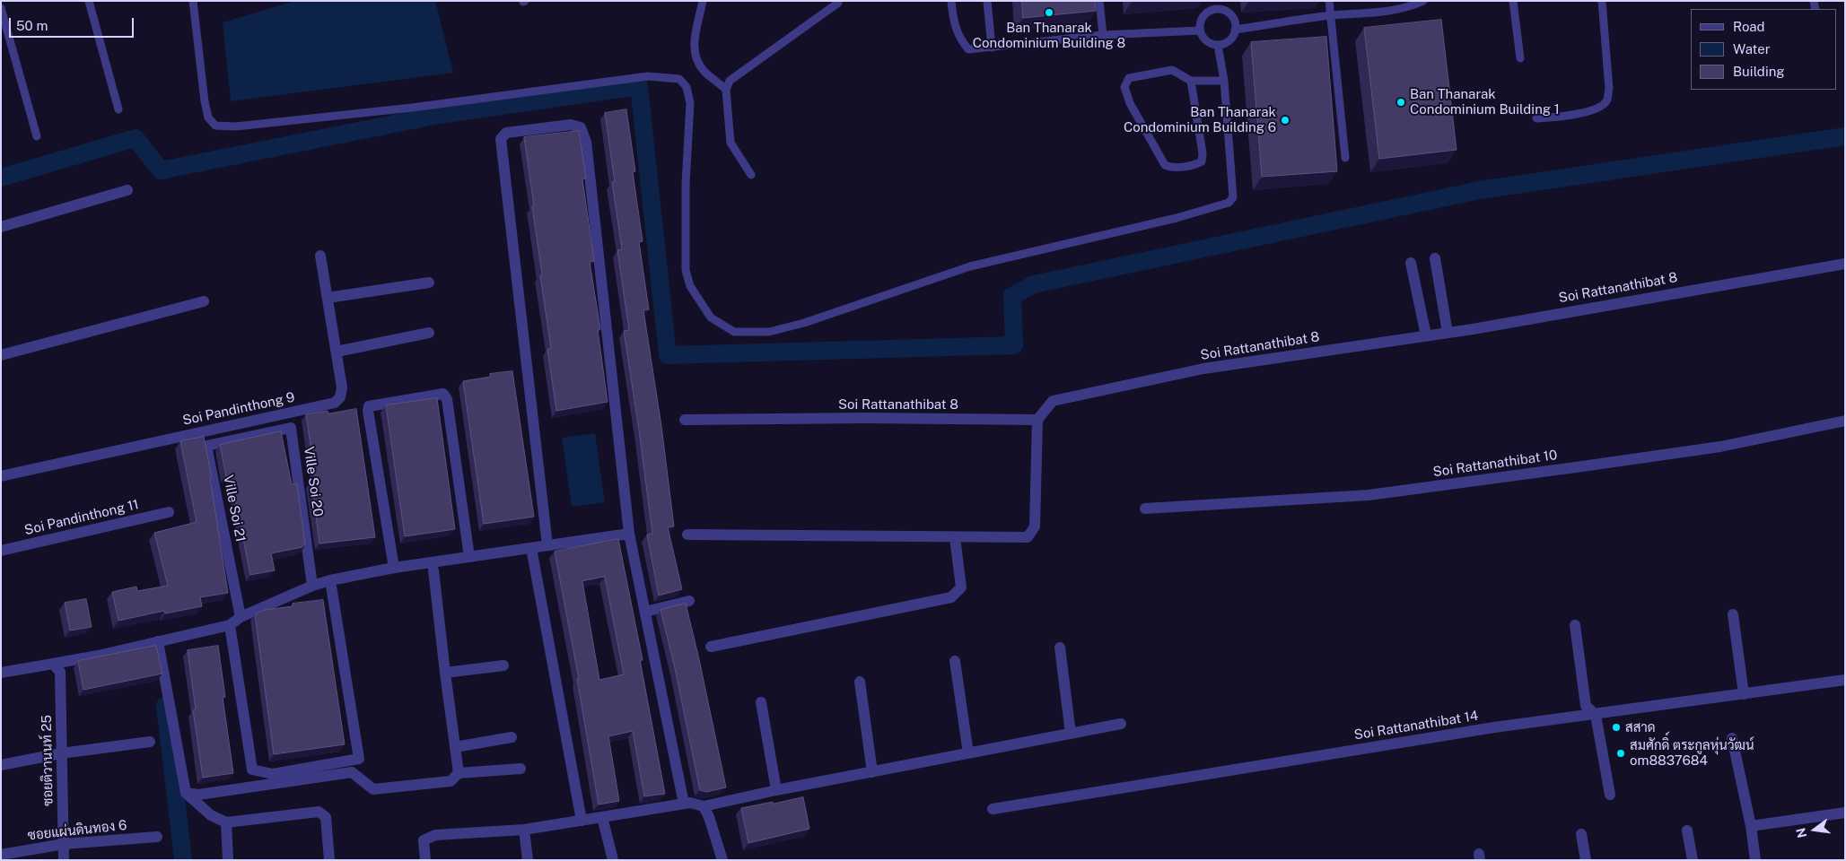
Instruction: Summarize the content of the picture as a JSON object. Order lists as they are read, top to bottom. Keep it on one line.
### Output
{"streets":{"street":["Soi Rattanathibat 8","Soi Pandinthong 9","Soi Rattanathibat 10","Ville Soi 20","Ville Soi 21","Soi Pandinthong 11","Soi Rattanathibat 14","ซอยติวานนท์ 25","ซอยแผ่นดินทอง 6"]},"crossings":[["Ville Soi 20","Ville Soi 21"],["ซอยติวานนท์ 25","ซอยแผ่นดินทอง 6"]],"places":["Ban Thanarak Condominium Building 8","Ban Thanarak Condominium Building 1","Ban Thanarak Condominium Building 6","สสาด","สมศักดิ์ ตระกูลหุ่นวัฒน์ om8837684"],"legend":["Road","Water","Building"],"scale_bar":"50 m","north":"left"}
